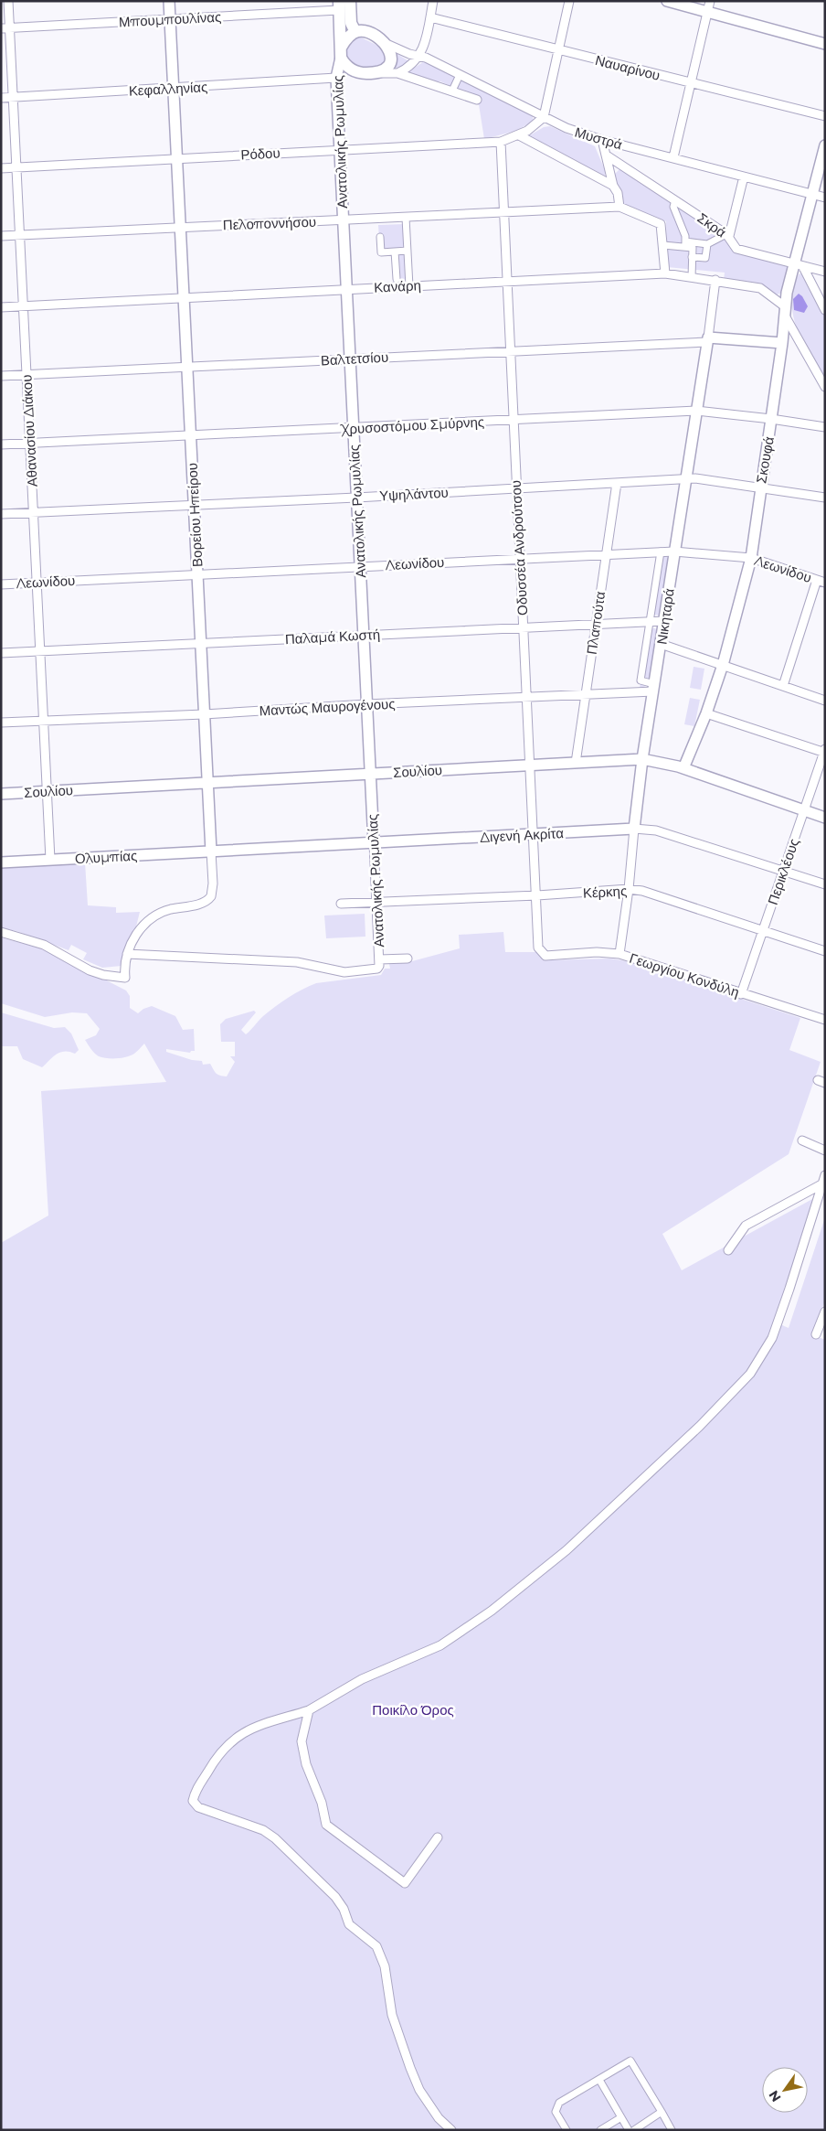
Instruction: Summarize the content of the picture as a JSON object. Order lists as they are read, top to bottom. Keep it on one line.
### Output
{"streets":{"main road":["Ανατολικής Ρωμυλίας"],"street":["Μπουμπουλίνας","Ναυαρίνου","Κεφαλληνίας","Μυστρά","Ρόδου","Πελοποννήσου","Σκρά","Κανάρη","Βαλτετσίου","Χρυσοστόμου Σμύρνης","Αθανασίου Διάκου","Σκουφά","Υψηλάντου","Βορείου Ηπείρου","Οδυσσέα Ανδρούτσου","Λεωνίδου","Νικηταρά","Πλαπούτα","Παλαμά Κωστή","Μαντώς Μαυρογένους","Σουλίου","Διγενή Ακρίτα","Ολυμπίας","Περικλέους","Κέρκης","Γεωργίου Κονδύλη"]},"crossings":[["Μπουμπουλίνας","Ανατολικής Ρωμυλίας"],["Μπουμπουλίνας","Αθανασίου Διάκου"],["Μπουμπουλίνας","Βορείου Ηπείρου"],["Κεφαλληνίας","Ανατολικής Ρωμυλίας"],["Κεφαλληνίας","Αθανασίου Διάκου"],["Κεφαλληνίας","Βορείου Ηπείρου"],["Μυστρά","Ανατολικής Ρωμυλίας"],["Μυστρά","Ρόδου"],["Μυστρά","Σκουφά"],["Ανατολικής Ρωμυλίας","Ρόδου"],["Ανατολικής Ρωμυλίας","Πελοποννήσου"],["Ανατολικής Ρωμυλίας","Κανάρη"],["Ανατολικής Ρωμυλίας","Βαλτετσίου"],["Ανατολικής Ρωμυλίας","Χρυσοστόμου Σμύρνης"],["Ανατολικής Ρωμυλίας","Υψηλάντου"],["Ανατολικής Ρωμυλίας","Λεωνίδου"],["Ανατολικής Ρωμυλίας","Παλαμά Κωστή"],["Ανατολικής Ρωμυλίας","Μαντώς Μαυρογένους"],["Ανατολικής Ρωμυλίας","Σουλίου"],["Ανατολικής Ρωμυλίας","Διγενή Ακρίτα"],["Ανατολικής Ρωμυλίας","Κέρκης"],["Ρόδου","Αθανασίου Διάκου"],["Ρόδου","Βορείου Ηπείρου"],["Ρόδου","Οδυσσέα Ανδρούτσου"],["Πελοποννήσου","Αθανασίου Διάκου"],["Πελοποννήσου","Βορείου Ηπείρου"],["Πελοποννήσου","Οδυσσέα Ανδρούτσου"],["Σκρά","Σκουφά"],["Κανάρη","Αθανασίου Διάκου"],["Κανάρη","Σκουφά"],["Κανάρη","Βορείου Ηπείρου"],["Κανάρη","Οδυσσέα Ανδρούτσου"],["Κανάρη","Νικηταρά"],["Βαλτετσίου","Αθανασίου Διάκου"],["Βαλτετσίου","Βορείου Ηπείρου"],["Βαλτετσίου","Οδυσσέα Ανδρούτσου"],["Βαλτετσίου","Νικηταρά"],["Χρυσοστόμου Σμύρνης","Αθανασίου Διάκου"],["Χρυσοστόμου Σμύρνης","Σκουφά"],["Χρυσοστόμου Σμύρνης","Βορείου Ηπείρου"],["Χρυσοστόμου Σμύρνης","Οδυσσέα Ανδρούτσου"],["Χρυσοστόμου Σμύρνης","Νικηταρά"],["Αθανασίου Διάκου","Υψηλάντου"],["Αθανασίου Διάκου","Λεωνίδου"],["Αθανασίου Διάκου","Παλαμά Κωστή"],["Αθανασίου Διάκου","Μαντώς Μαυρογένους"],["Αθανασίου Διάκου","Σουλίου"],["Αθανασίου Διάκου","Ολυμπίας"],["Σκουφά","Υψηλάντου"],["Σκουφά","Λεωνίδου"],["Σκουφά","Σουλίου"],["Υψηλάντου","Βορείου Ηπείρου"],["Υψηλάντου","Οδυσσέα Ανδρούτσου"],["Υψηλάντου","Νικηταρά"],["Υψηλάντου","Πλαπούτα"],["Βορείου Ηπείρου","Λεωνίδου"],["Βορείου Ηπείρου","Παλαμά Κωστή"],["Βορείου Ηπείρου","Μαντώς Μαυρογένους"],["Βορείου Ηπείρου","Σουλίου"],["Βορείου Ηπείρου","Διγενή Ακρίτα"],["Βορείου Ηπείρου","Ολυμπίας"],["Οδυσσέα Ανδρούτσου","Λεωνίδου"],["Οδυσσέα Ανδρούτσου","Παλαμά Κωστή"],["Οδυσσέα Ανδρούτσου","Μαντώς Μαυρογένους"],["Οδυσσέα Ανδρούτσου","Σουλίου"],["Οδυσσέα Ανδρούτσου","Διγενή Ακρίτα"],["Οδυσσέα Ανδρούτσου","Κέρκης"],["Οδυσσέα Ανδρούτσου","Γεωργίου Κονδύλη"],["Λεωνίδου","Νικηταρά"],["Λεωνίδου","Πλαπούτα"],["Νικηταρά","Παλαμά Κωστή"],["Νικηταρά","Μαντώς Μαυρογένους"],["Νικηταρά","Σουλίου"],["Νικηταρά","Διγενή Ακρίτα"],["Νικηταρά","Κέρκης"],["Νικηταρά","Γεωργίου Κονδύλη"],["Πλαπούτα","Παλαμά Κωστή"],["Πλαπούτα","Μαντώς Μαυρογένους"],["Πλαπούτα","Σουλίου"],["Σουλίου","Περικλέους"],["Διγενή Ακρίτα","Ολυμπίας"],["Διγενή Ακρίτα","Περικλέους"],["Περικλέους","Κέρκης"],["Περικλέους","Γεωργίου Κονδύλη"]],"parks":["Ποικίλο Όρος"],"north":"bottom left"}
